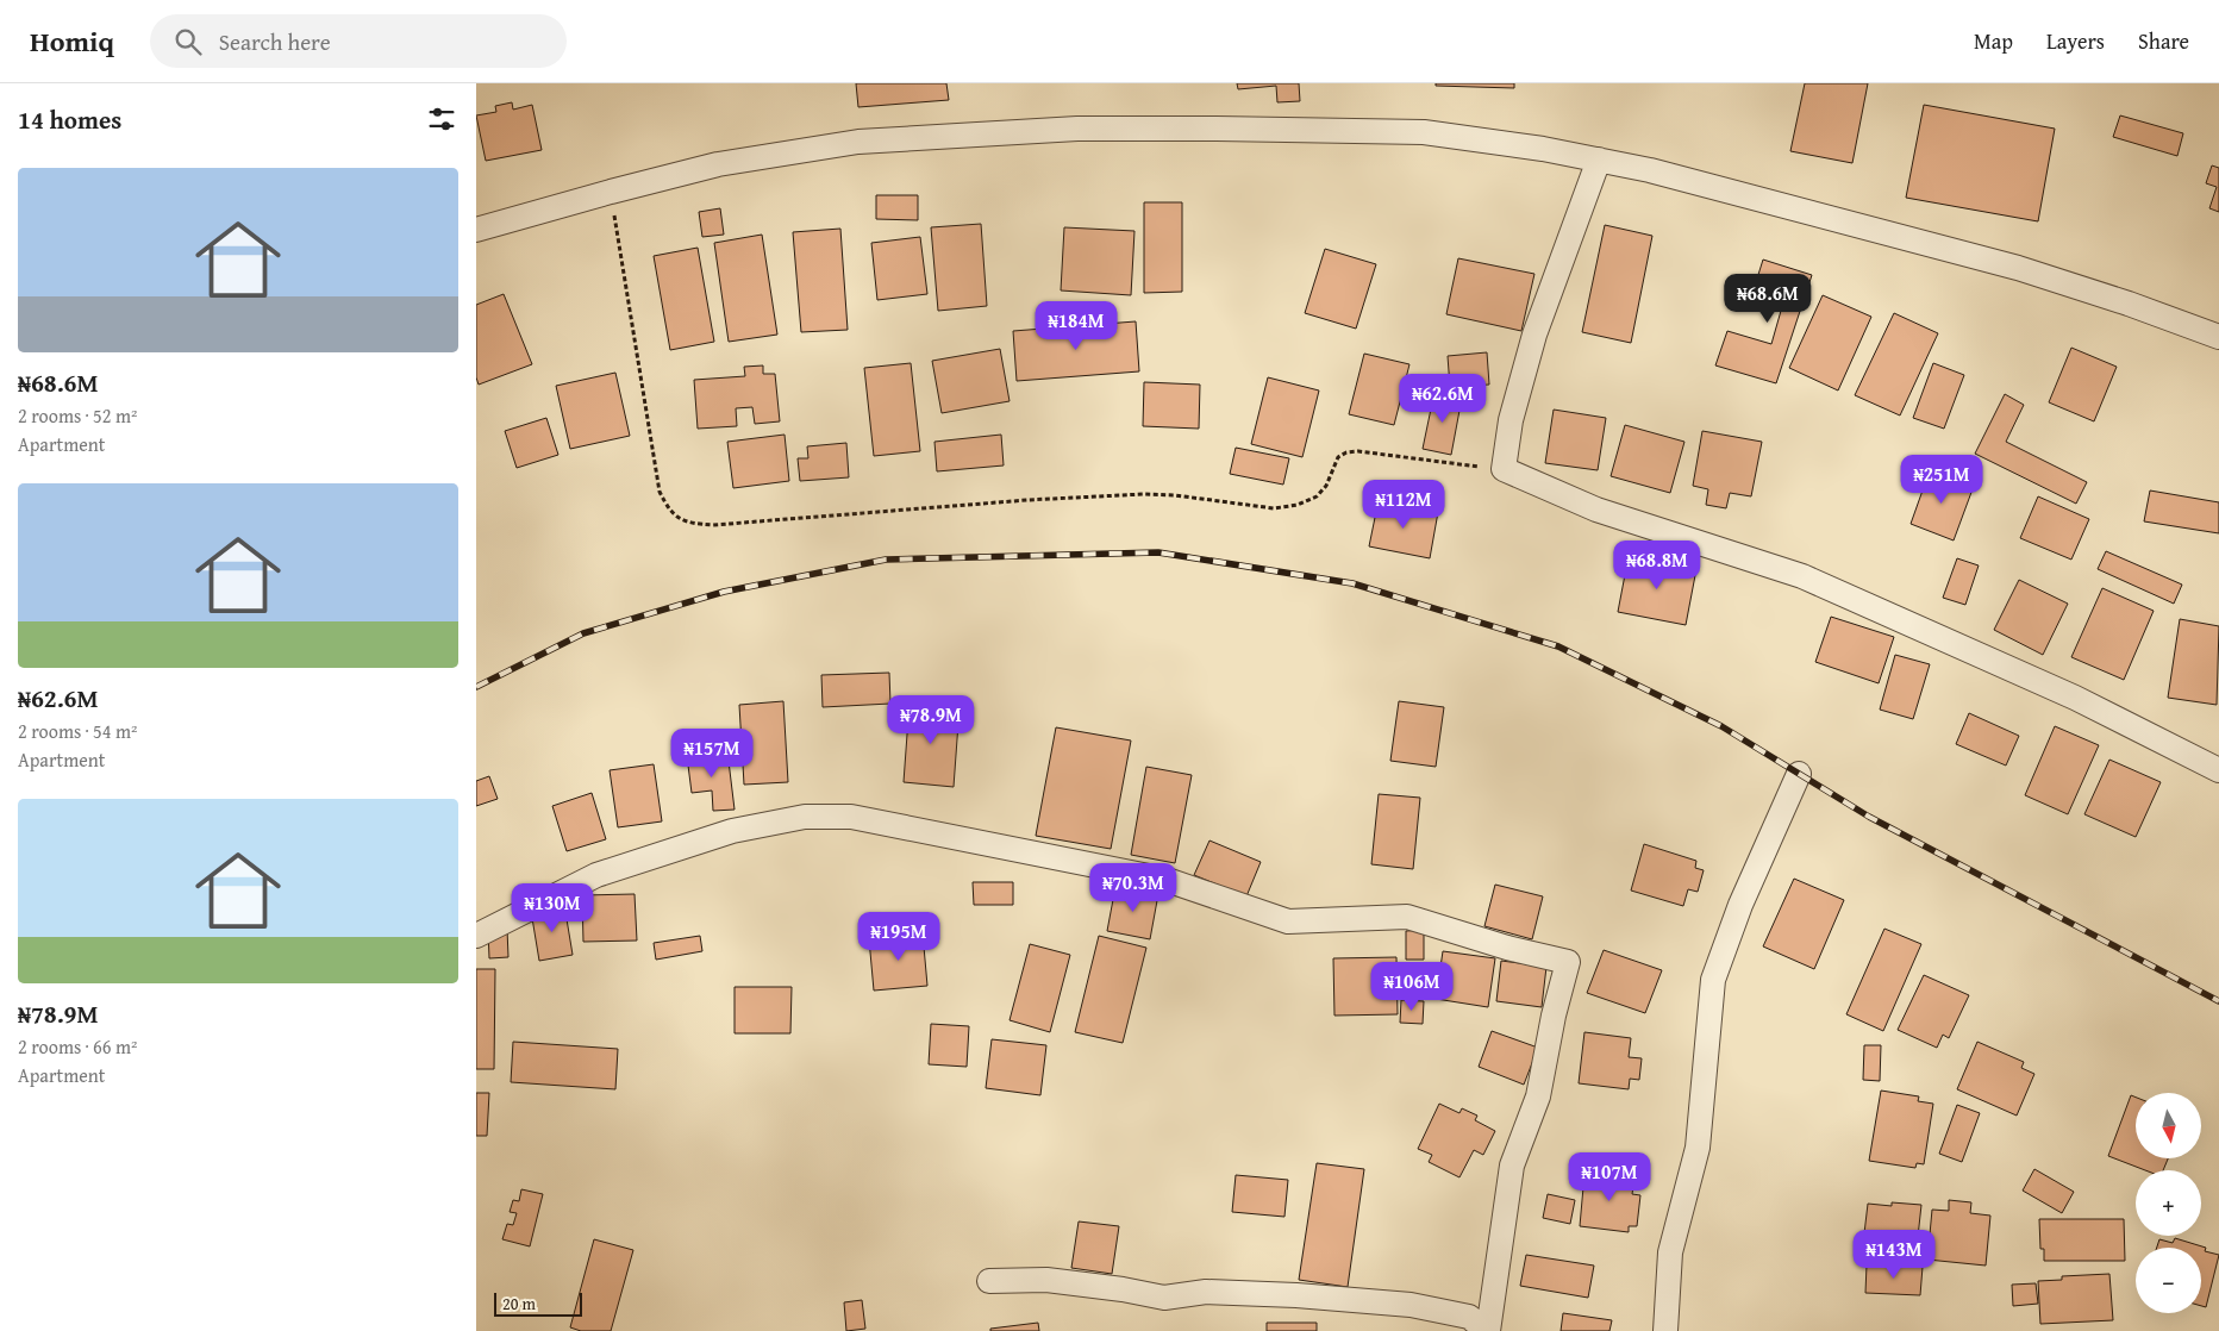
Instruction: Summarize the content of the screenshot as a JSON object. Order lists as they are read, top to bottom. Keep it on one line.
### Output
{"scale_bar":"20 m","north":"bottom","page":{"header":"Homiq","search":"Search here","nav":["Map","Layers","Share"],"heading":"14 homes","list":[{"name":"₦68.6M","note":"2 rooms · 52 m² · Apartment"},{"name":"₦62.6M","note":"2 rooms · 54 m² · Apartment"},{"name":"₦78.9M","note":"2 rooms · 66 m² · Apartment"}],"price":["₦68.6M","₦184M","₦62.6M","₦251M","₦112M","₦68.8M","₦78.9M","₦157M","₦70.3M","₦130M","₦195M","₦106M","₦107M","₦143M"],"map_buttons":["+","−"],"scale":"20 m"}}
